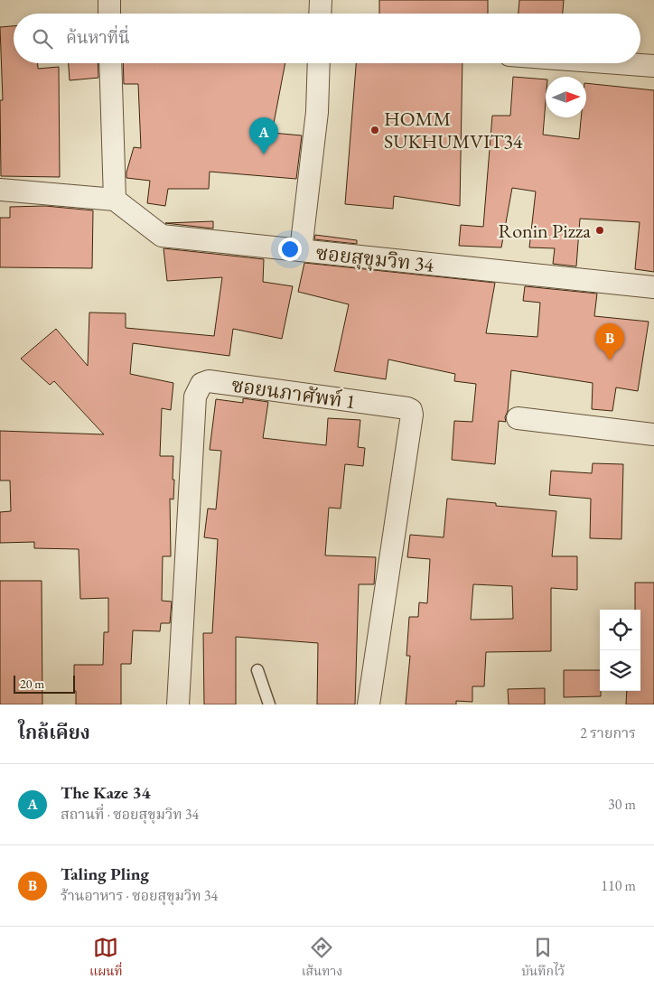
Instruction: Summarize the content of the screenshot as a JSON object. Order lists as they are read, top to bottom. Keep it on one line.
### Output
{"streets":{"street":["ซอยสุขุมวิท 34","ซอยนภาศัพท์ 1"]},"places":["HOMM SUKHUMVIT34","Ronin Pizza"],"scale_bar":"20 m","north":"right","page":{"search":"ค้นหาที่นี่","pins":["A","B"],"scale":"20 m","heading":["ใกล้เคียง","2 รายการ"],"list":[{"mark":"A","name":"The Kaze 34","note":"สถานที่ · ซอยสุขุมวิท 34","value":"30 m"},{"mark":"B","name":"Taling Pling","note":"ร้านอาหาร · ซอยสุขุมวิท 34","value":"110 m"}],"nav":["แผนที่","เส้นทาง","บันทึกไว้"]}}
